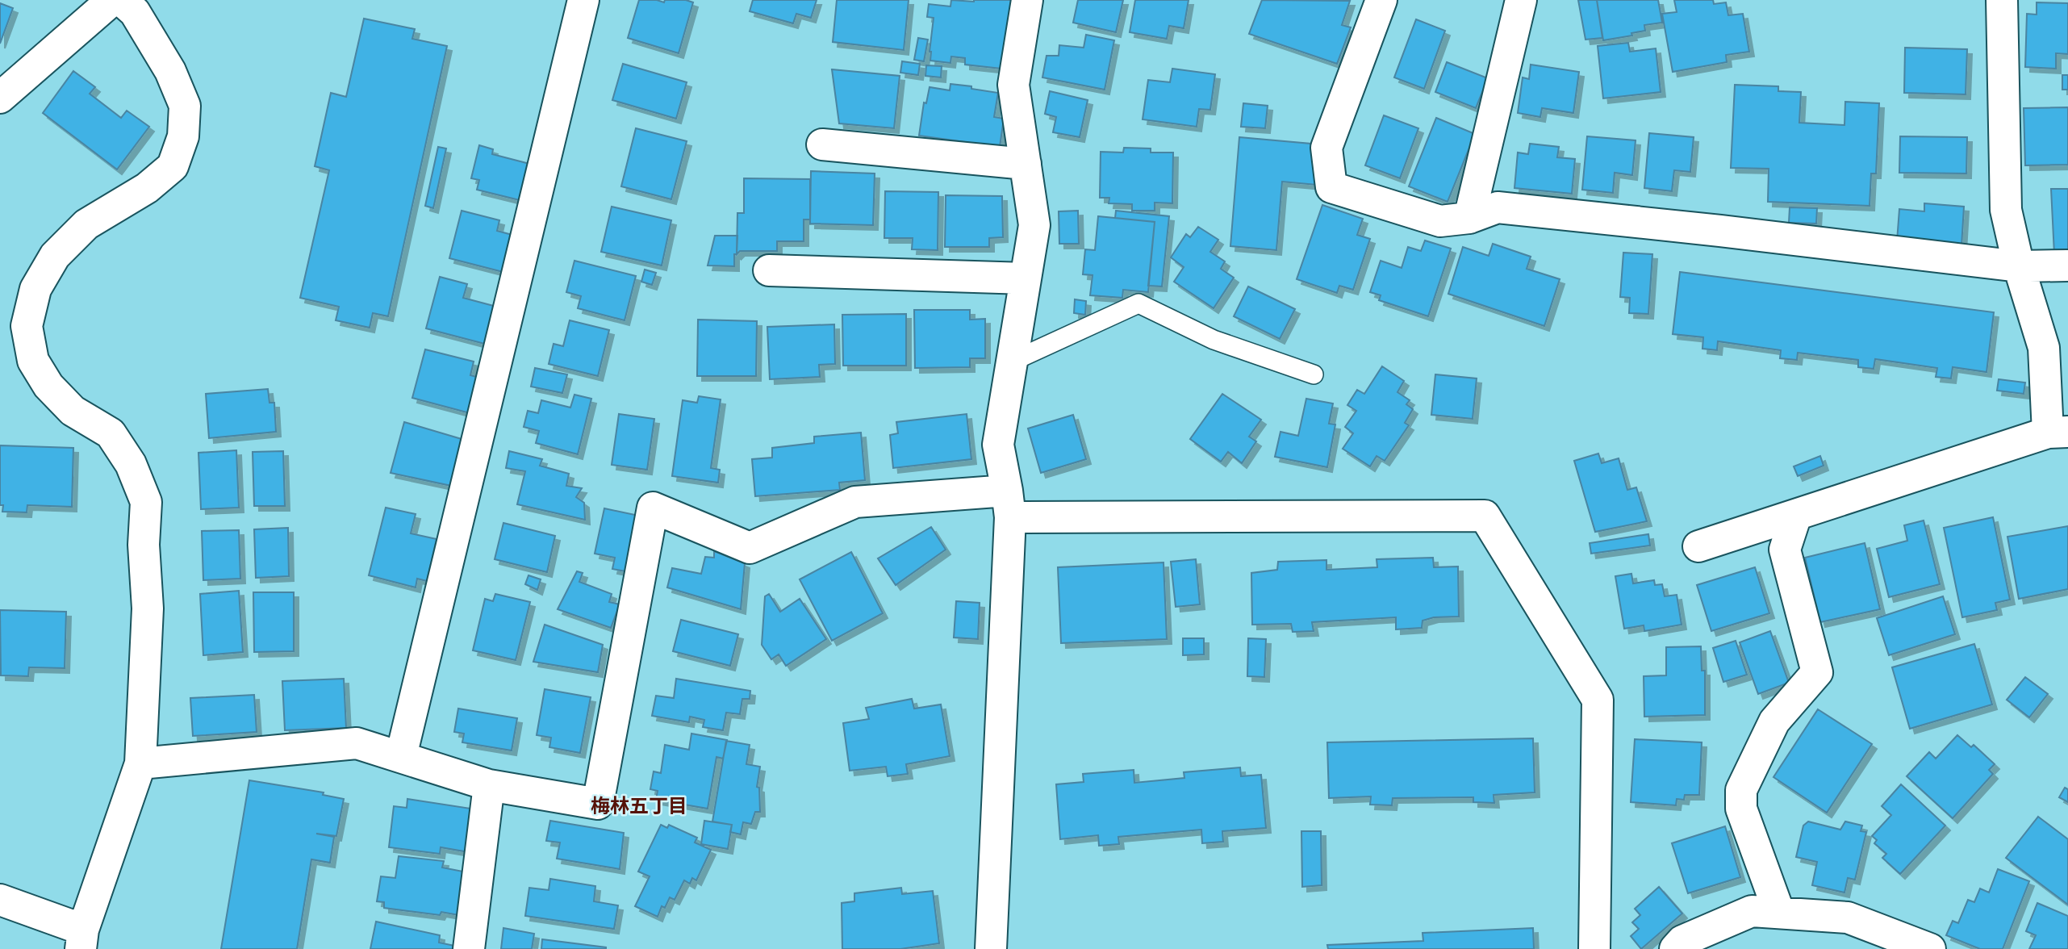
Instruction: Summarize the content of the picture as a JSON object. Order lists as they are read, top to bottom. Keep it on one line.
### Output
{"districts":["梅林五丁目"]}
